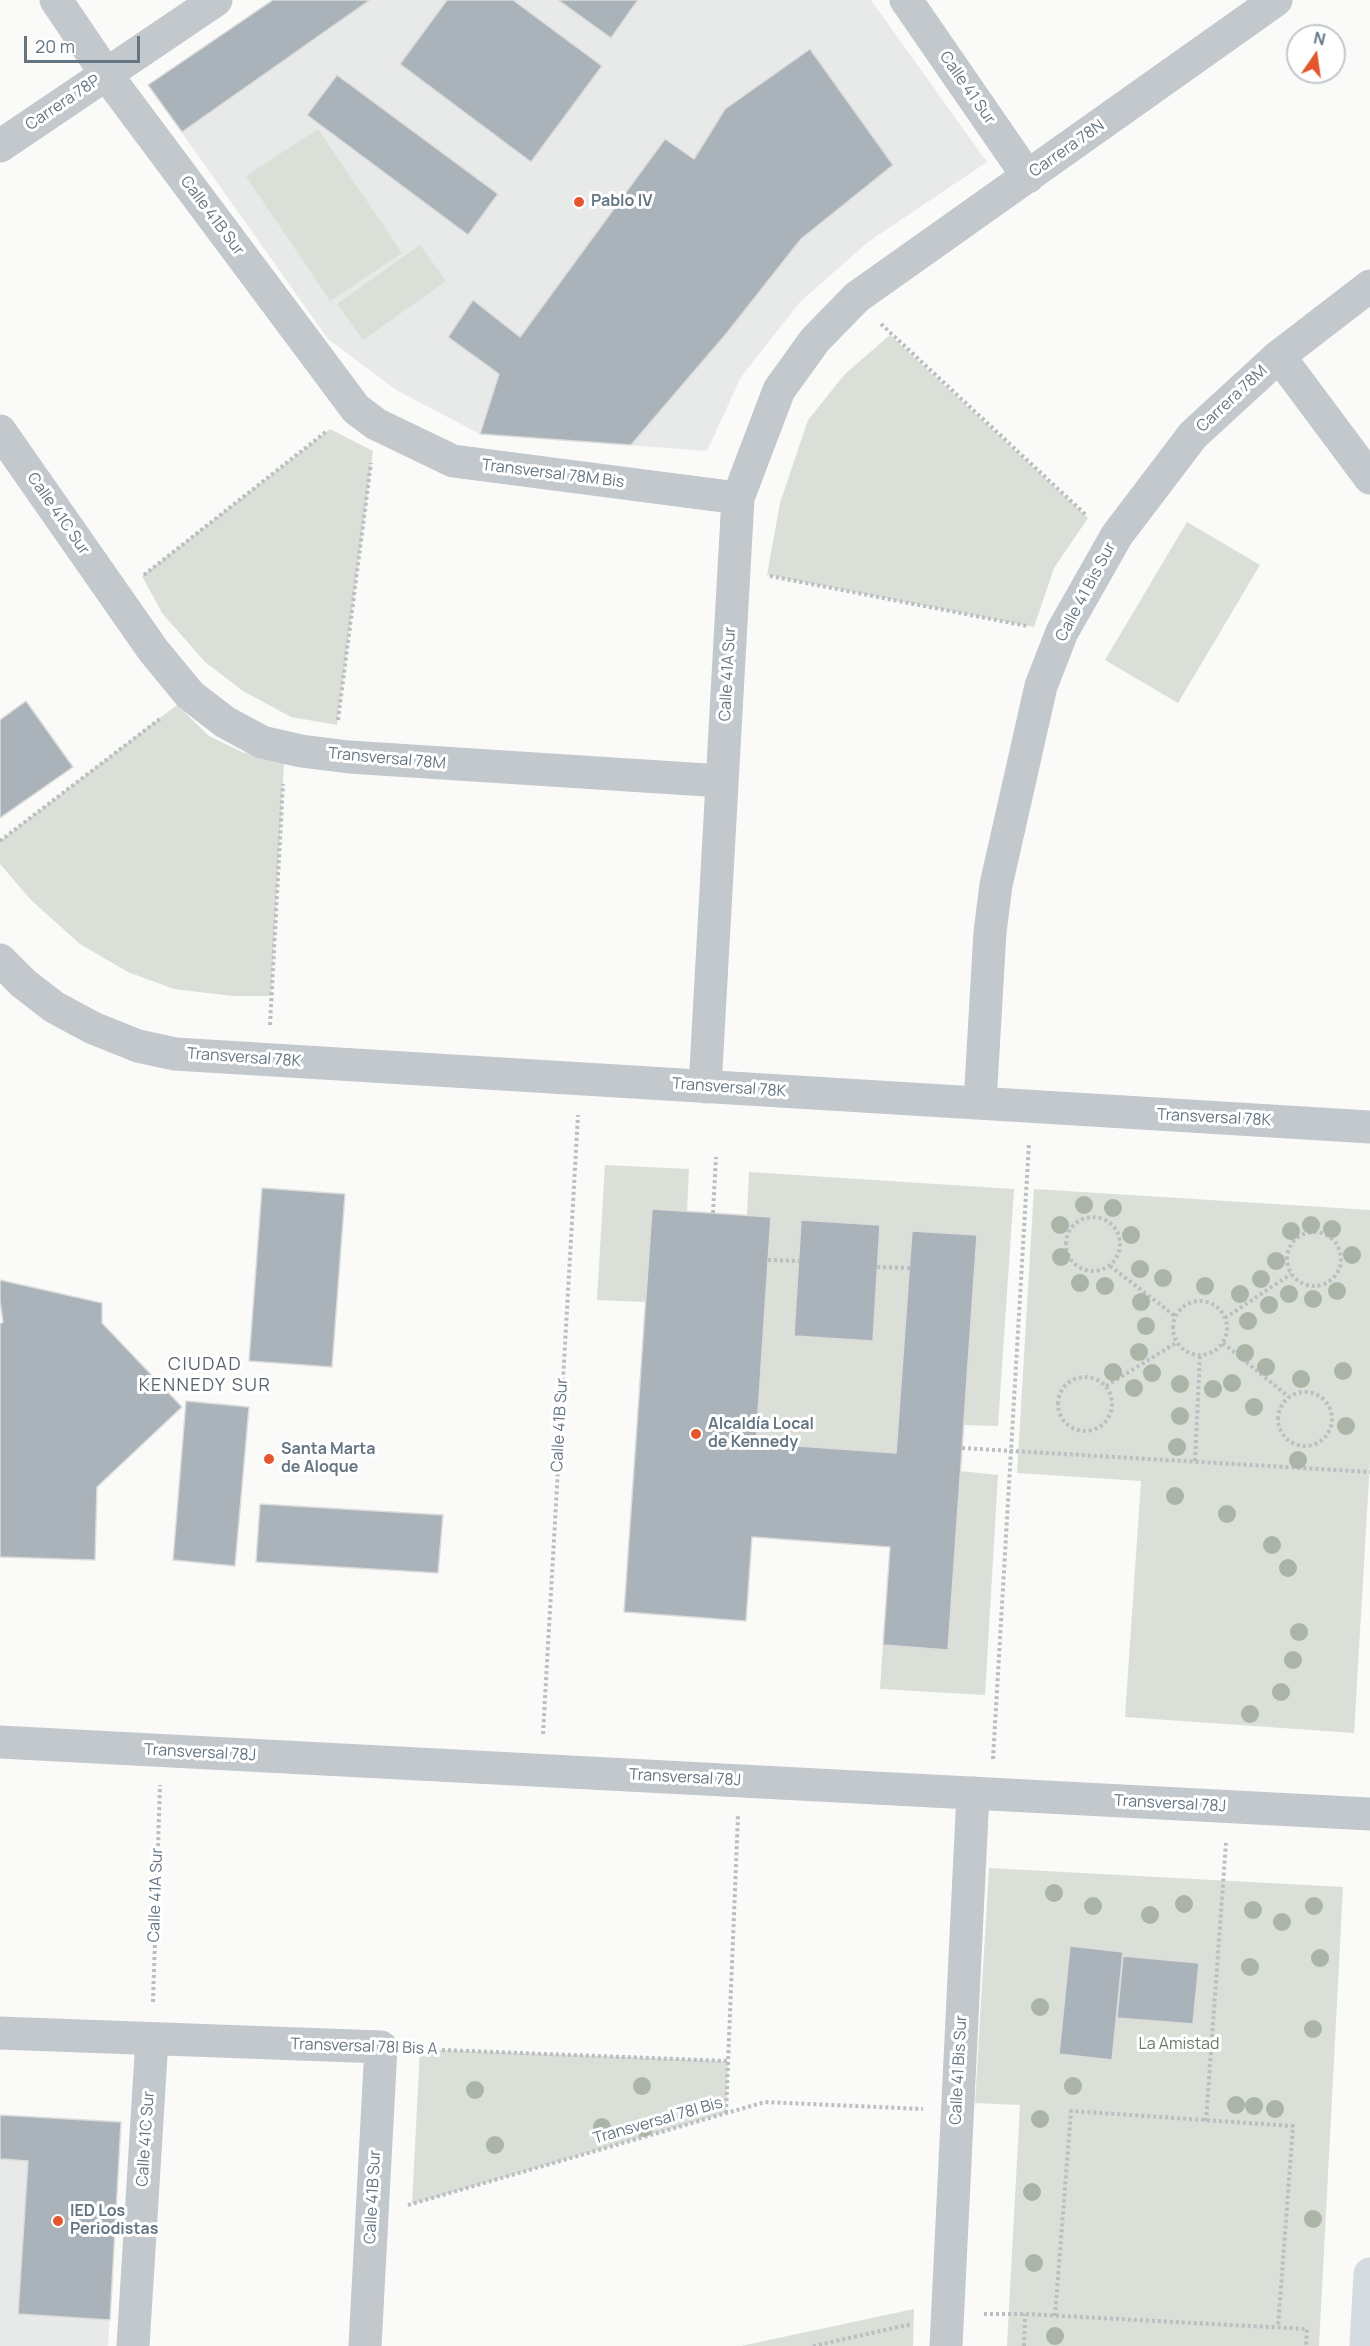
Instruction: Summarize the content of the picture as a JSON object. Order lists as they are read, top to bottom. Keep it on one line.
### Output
{"streets":{"street":["Calle 41 Sur","Carrera 78P","Carrera 78N","Calle 41B Sur","Carrera 78M","Transversal 78M Bis","Calle 41C Sur","Calle 41 Bis Sur","Calle 41A Sur","Transversal 78M","Transversal 78K","Transversal 78J","Transversal 78I Bis A"],"path":["Transversal 78I Bis"]},"crossings":[["Calle 41 Sur","Carrera 78N"],["Carrera 78P","Calle 41B Sur"],["Carrera 78N","Calle 41 Bis Sur"],["Carrera 78N","Calle 41A Sur"],["Calle 41B Sur","Transversal 78M Bis"],["Calle 41B Sur","Transversal 78K"],["Calle 41B Sur","Transversal 78J"],["Calle 41B Sur","Transversal 78I Bis A"],["Calle 41B Sur","Transversal 78I Bis"],["Carrera 78M","Calle 41 Bis Sur"],["Transversal 78M Bis","Calle 41A Sur"],["Calle 41C Sur","Calle 41A Sur"],["Calle 41C Sur","Transversal 78M"],["Calle 41C Sur","Transversal 78I Bis A"],["Calle 41 Bis Sur","Calle 41A Sur"],["Calle 41 Bis Sur","Transversal 78K"],["Calle 41 Bis Sur","Transversal 78J"],["Calle 41 Bis Sur","Transversal 78I Bis"],["Calle 41A Sur","Transversal 78M"],["Calle 41A Sur","Transversal 78K"],["Calle 41A Sur","Transversal 78J"],["Calle 41A Sur","Transversal 78I Bis A"]],"districts":["CIUDAD KENNEDY SUR"],"parks":["La Amistad"],"places":["Pablo IV","Alcaldía Local de Kennedy","Santa Marta de Aloque","IED Los Periodistas"],"scale_bar":"20 m","north":"top"}
